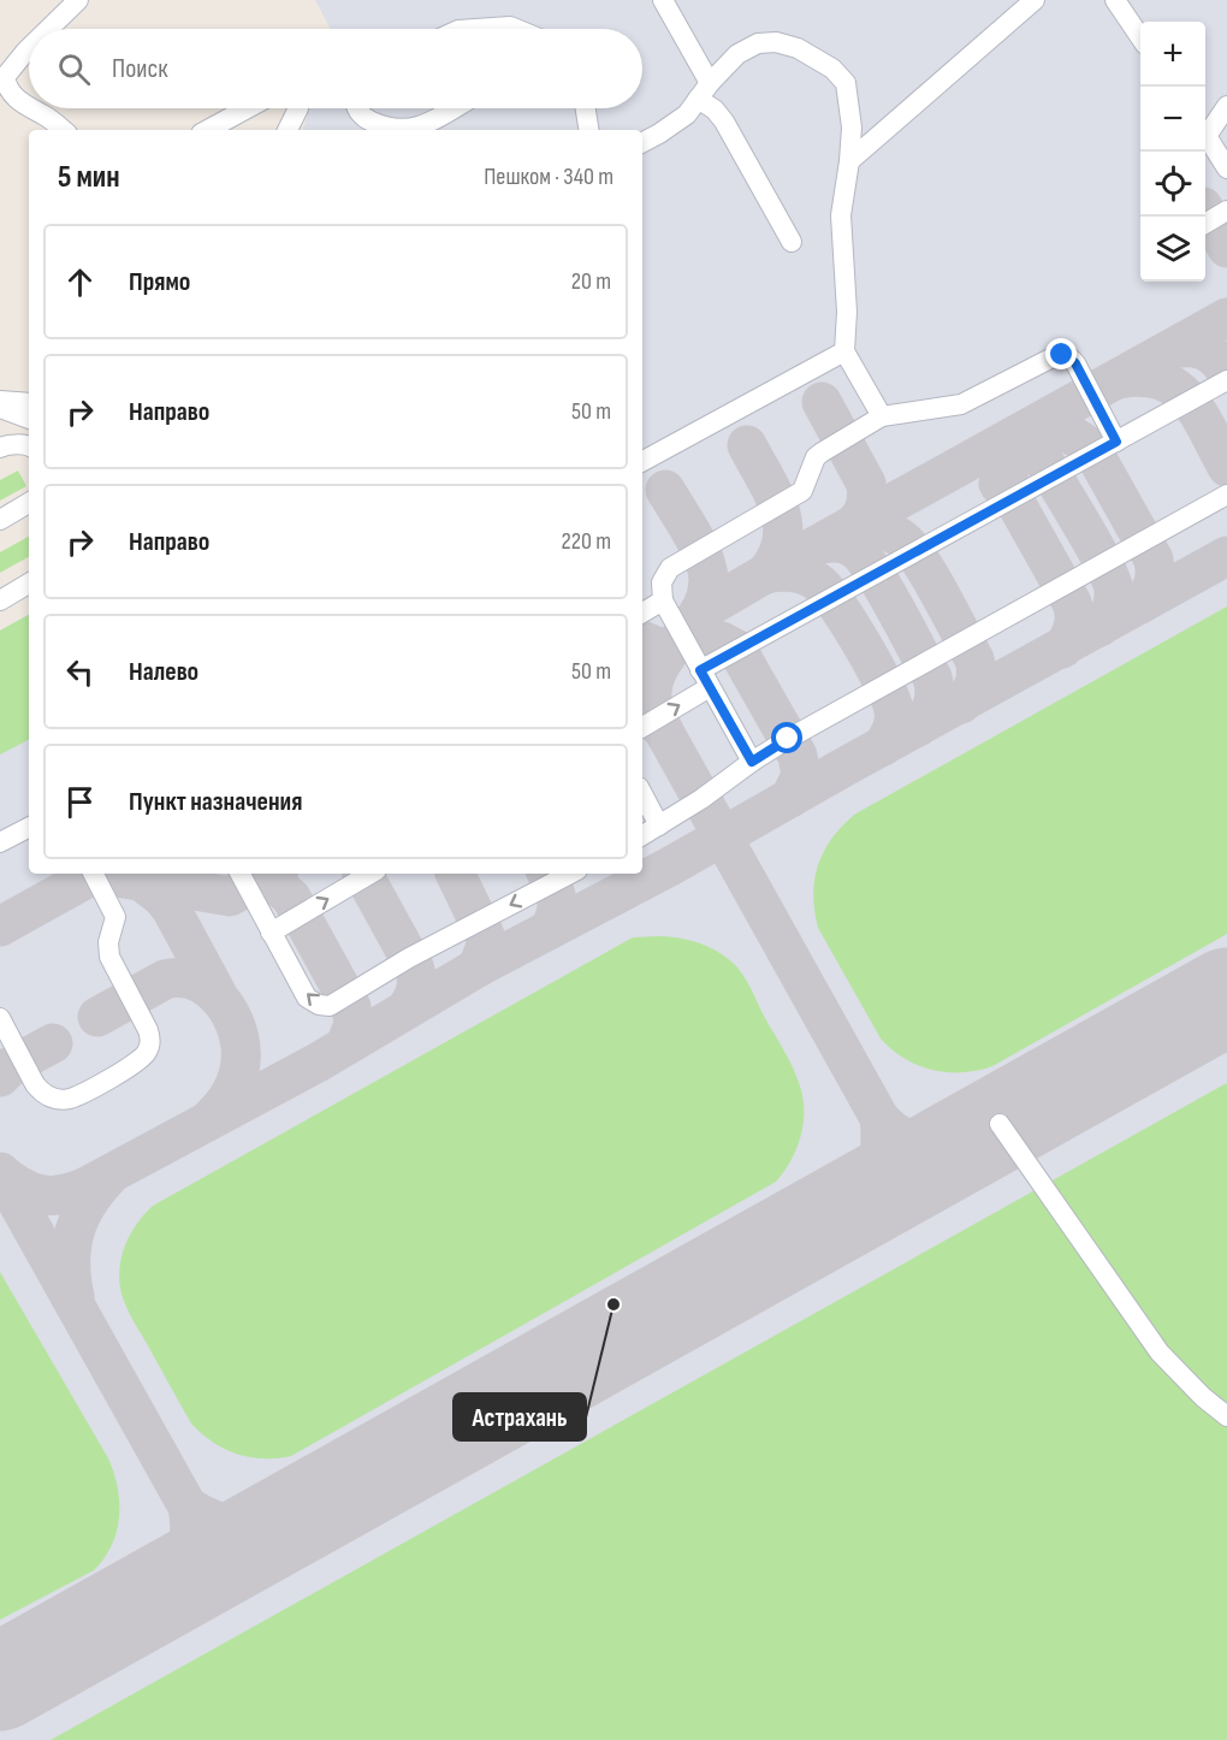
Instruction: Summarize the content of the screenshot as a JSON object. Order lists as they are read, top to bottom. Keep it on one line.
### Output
{"places":["Астрахань"],"page":{"map_buttons":["+","−"],"search":"Поиск","heading":["5 мин","Пешком · 340 m"],"list":[["Прямо","20 m"],["Направо","50 m"],["Направо","220 m"],["Налево","50 m"],"Пункт назначения"]}}
